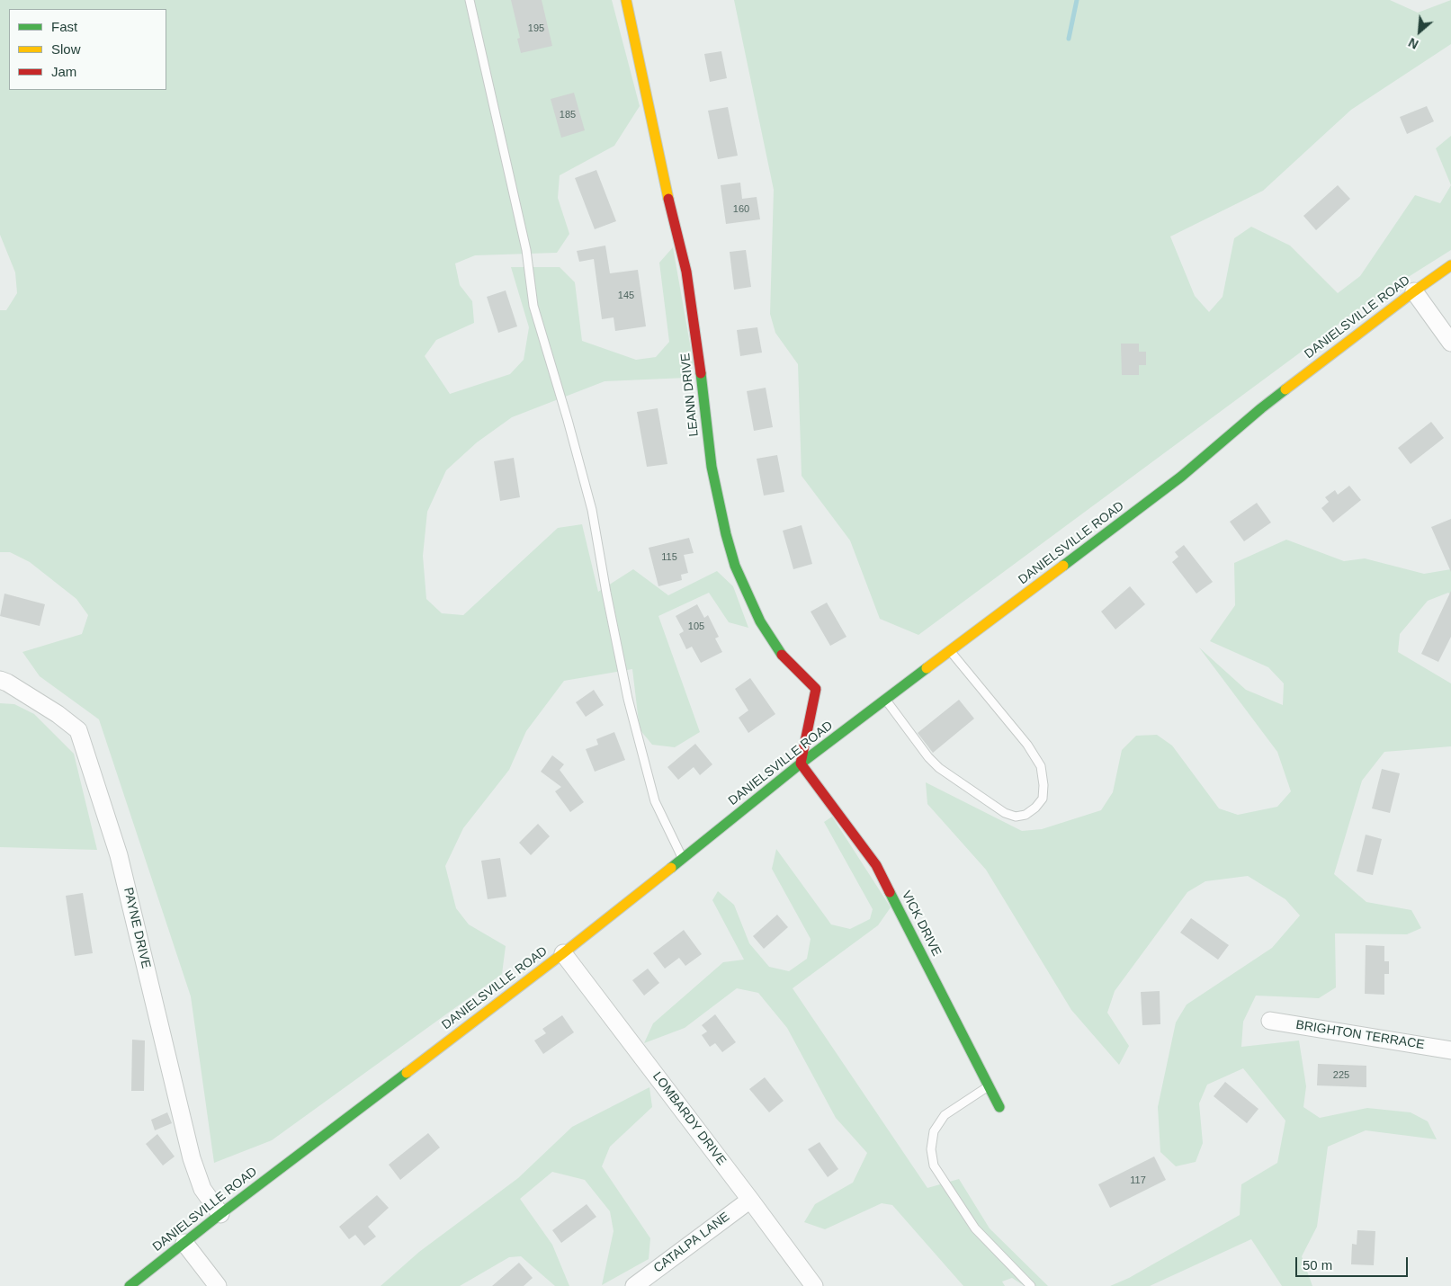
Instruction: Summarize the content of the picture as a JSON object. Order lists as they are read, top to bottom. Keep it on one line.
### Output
{"streets":{"main road":["DANIELSVILLE ROAD","LEANN DRIVE","VICK DRIVE"],"street":["PAYNE DRIVE","BRIGHTON TERRACE","LOMBARDY DRIVE","CATALPA LANE"]},"crossings":[["DANIELSVILLE ROAD","LEANN DRIVE"],["DANIELSVILLE ROAD","VICK DRIVE"],["DANIELSVILLE ROAD","PAYNE DRIVE"],["DANIELSVILLE ROAD","LOMBARDY DRIVE"],["LEANN DRIVE","VICK DRIVE"],["LOMBARDY DRIVE","CATALPA LANE"]],"house_numbers":["195","185","160","145","115","105","225","117"],"legend":["Fast","Slow","Jam"],"scale_bar":"50 m","north":"bottom left"}
